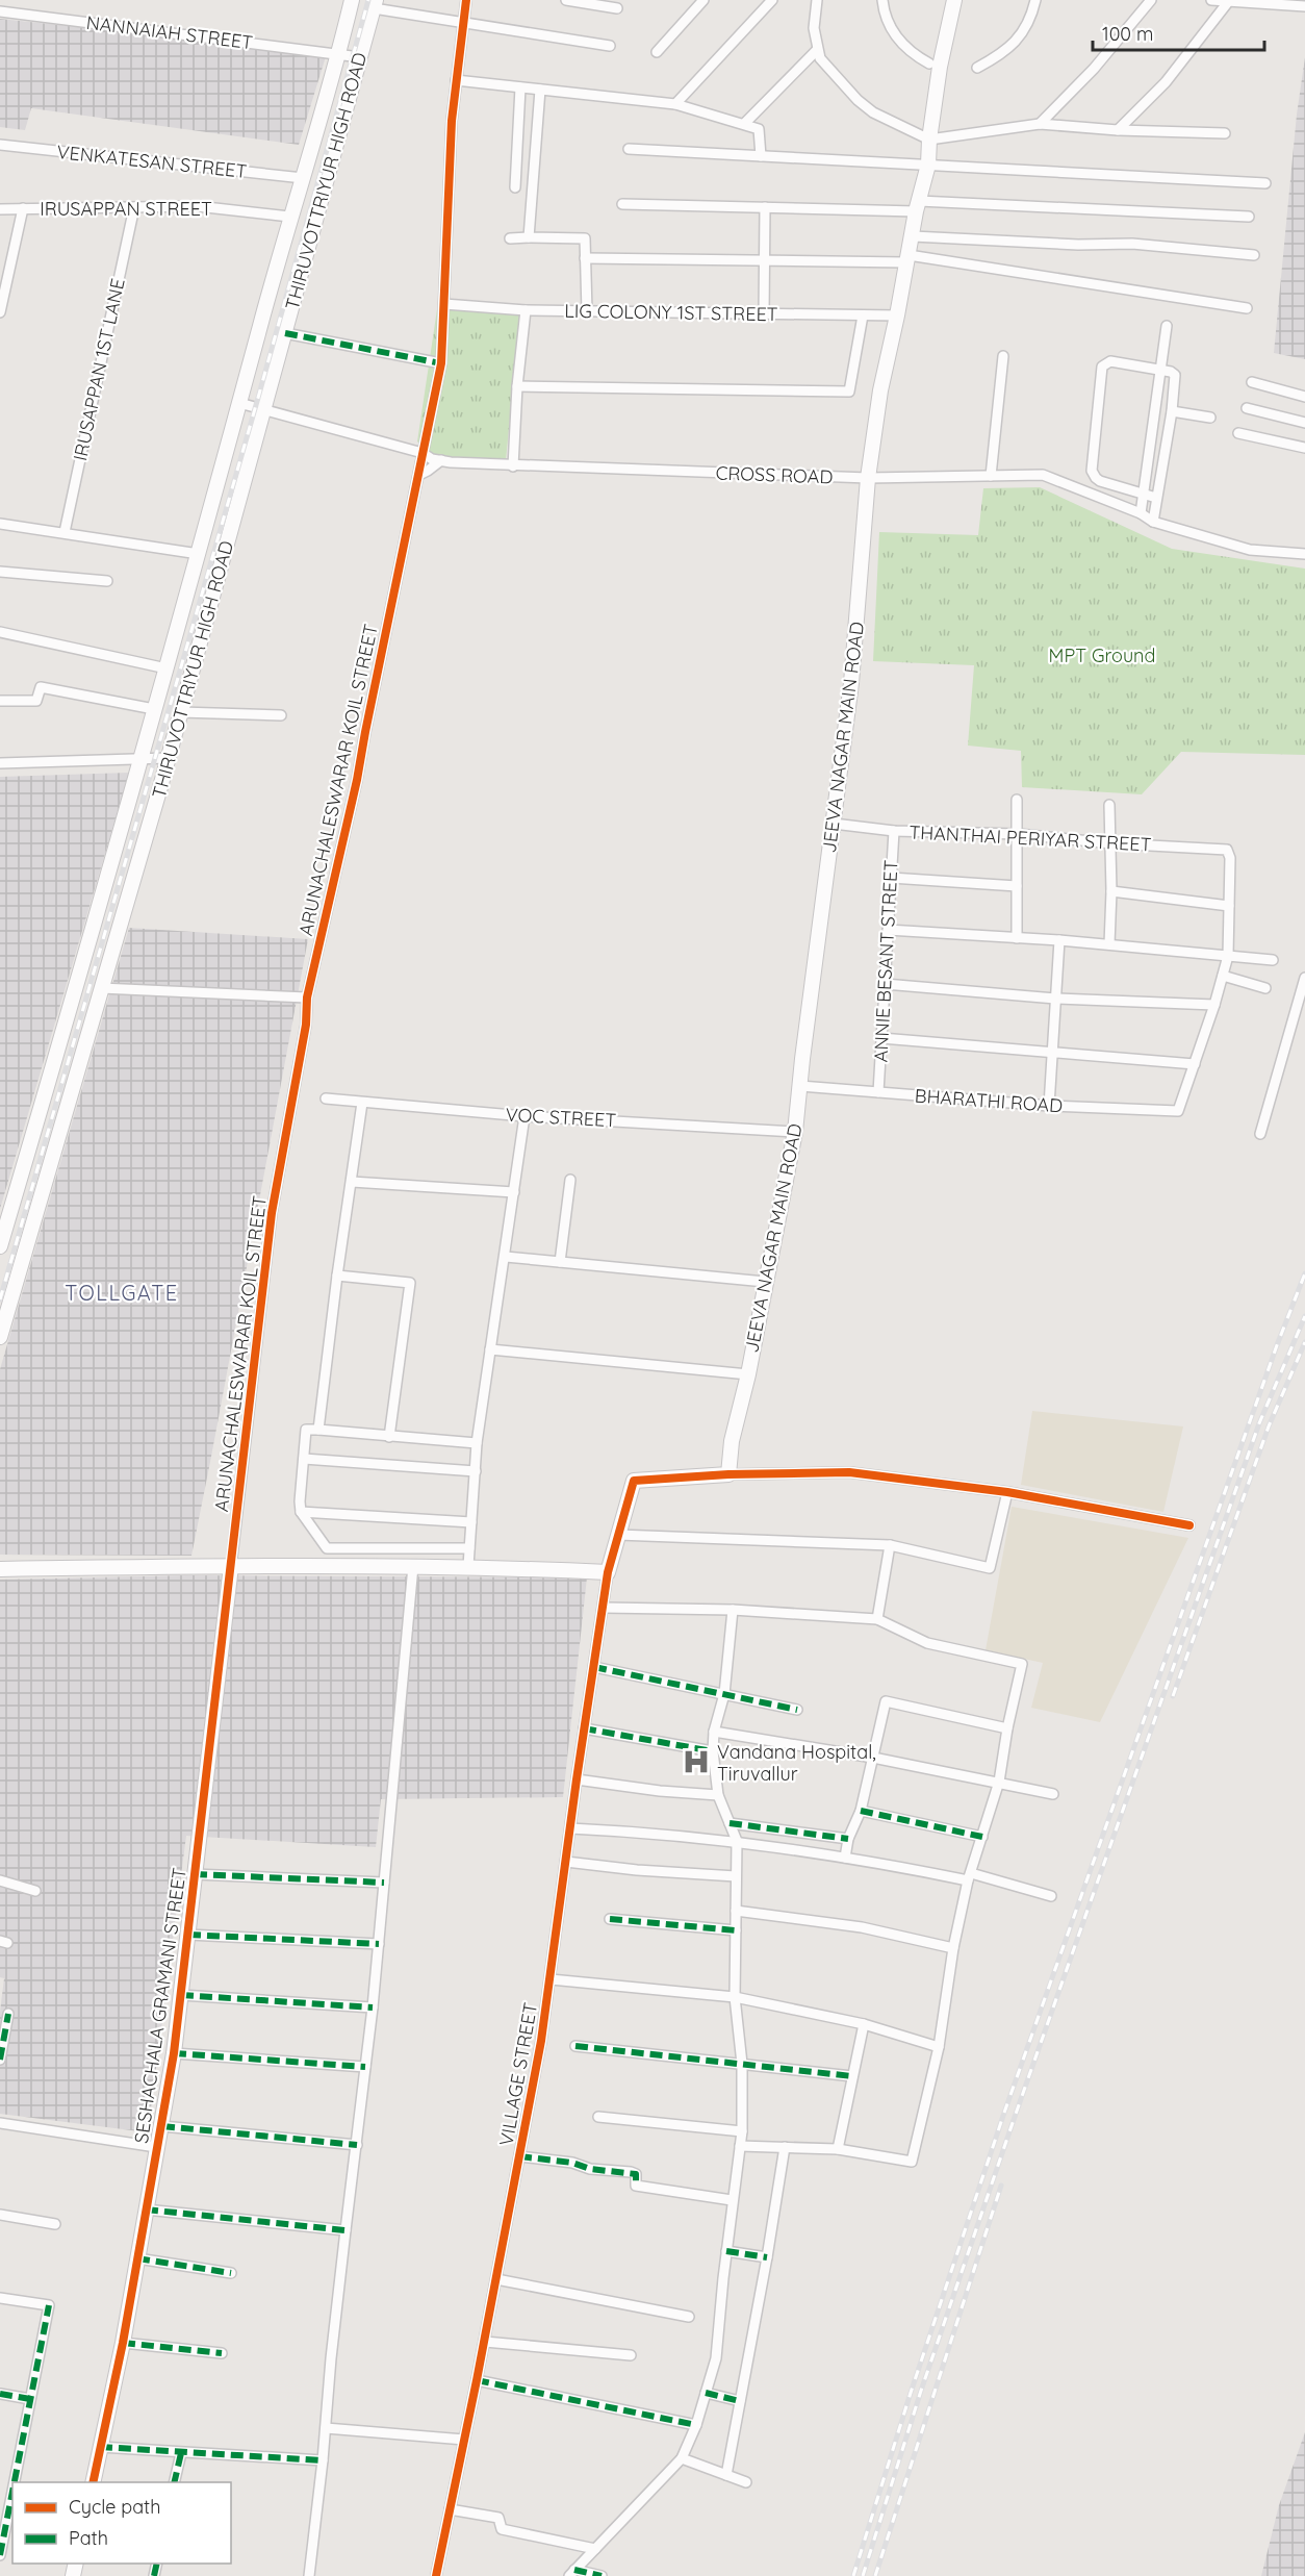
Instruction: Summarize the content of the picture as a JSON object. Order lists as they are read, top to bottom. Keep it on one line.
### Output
{"streets":{"street":["NANNAIAH STREET","VENKATESAN STREET","THIRUVOTTRIYUR HIGH ROAD","IRUSAPPAN STREET","LIG COLONY 1ST STREET","IRUSAPPAN 1ST LANE","CROSS ROAD","JEEVA NAGAR MAIN ROAD","ARUNACHALESWARAR KOIL STREET","THANTHAI PERIYAR STREET","ANNIE BESANT STREET","BHARATHI ROAD","VOC STREET","SESHACHALA GRAMANI STREET","VILLAGE STREET"]},"crossings":[["NANNAIAH STREET","THIRUVOTTRIYUR HIGH ROAD"],["VENKATESAN STREET","THIRUVOTTRIYUR HIGH ROAD"],["THIRUVOTTRIYUR HIGH ROAD","IRUSAPPAN STREET"],["THIRUVOTTRIYUR HIGH ROAD","CROSS ROAD"],["IRUSAPPAN STREET","IRUSAPPAN 1ST LANE"],["LIG COLONY 1ST STREET","JEEVA NAGAR MAIN ROAD"],["LIG COLONY 1ST STREET","ARUNACHALESWARAR KOIL STREET"],["CROSS ROAD","JEEVA NAGAR MAIN ROAD"],["CROSS ROAD","ARUNACHALESWARAR KOIL STREET"],["JEEVA NAGAR MAIN ROAD","THANTHAI PERIYAR STREET"],["JEEVA NAGAR MAIN ROAD","BHARATHI ROAD"],["JEEVA NAGAR MAIN ROAD","VOC STREET"],["ARUNACHALESWARAR KOIL STREET","SESHACHALA GRAMANI STREET"],["THANTHAI PERIYAR STREET","ANNIE BESANT STREET"],["ANNIE BESANT STREET","BHARATHI ROAD"]],"districts":["TOLLGATE"],"parks":["MPT Ground"],"places":{"hospital":["Vandana Hospital, Tiruvallur"]},"legend":["Cycle path","Path"],"scale_bar":"100 m"}
